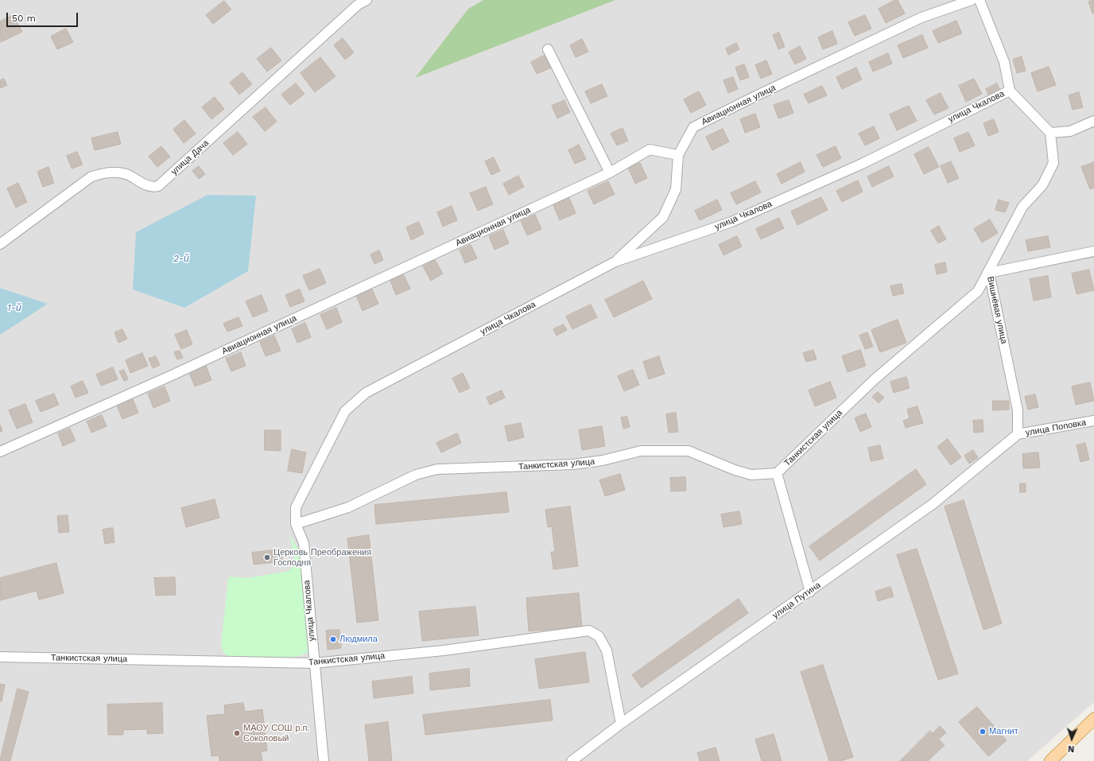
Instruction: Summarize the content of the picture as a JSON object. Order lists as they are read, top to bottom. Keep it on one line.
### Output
{"streets":{"street":["Авиационная улица","улица Чкалова","улица Дача","Вишнёвая улица","улица Поповка","Танкистская улица","улица Путина"]},"crossings":[["улица Чкалова","Танкистская улица"],["Вишнёвая улица","улица Поповка"],["Вишнёвая улица","Танкистская улица"],["Вишнёвая улица","улица Путина"],["улица Поповка","улица Путина"],["Танкистская улица","улица Путина"]],"water":["2-й","1-й"],"places":["Церковь Преображения Господня","Людмила","Магнит","МАОУ СОШ р.п. Соколовый"],"scale_bar":"50 m","north":"bottom"}
